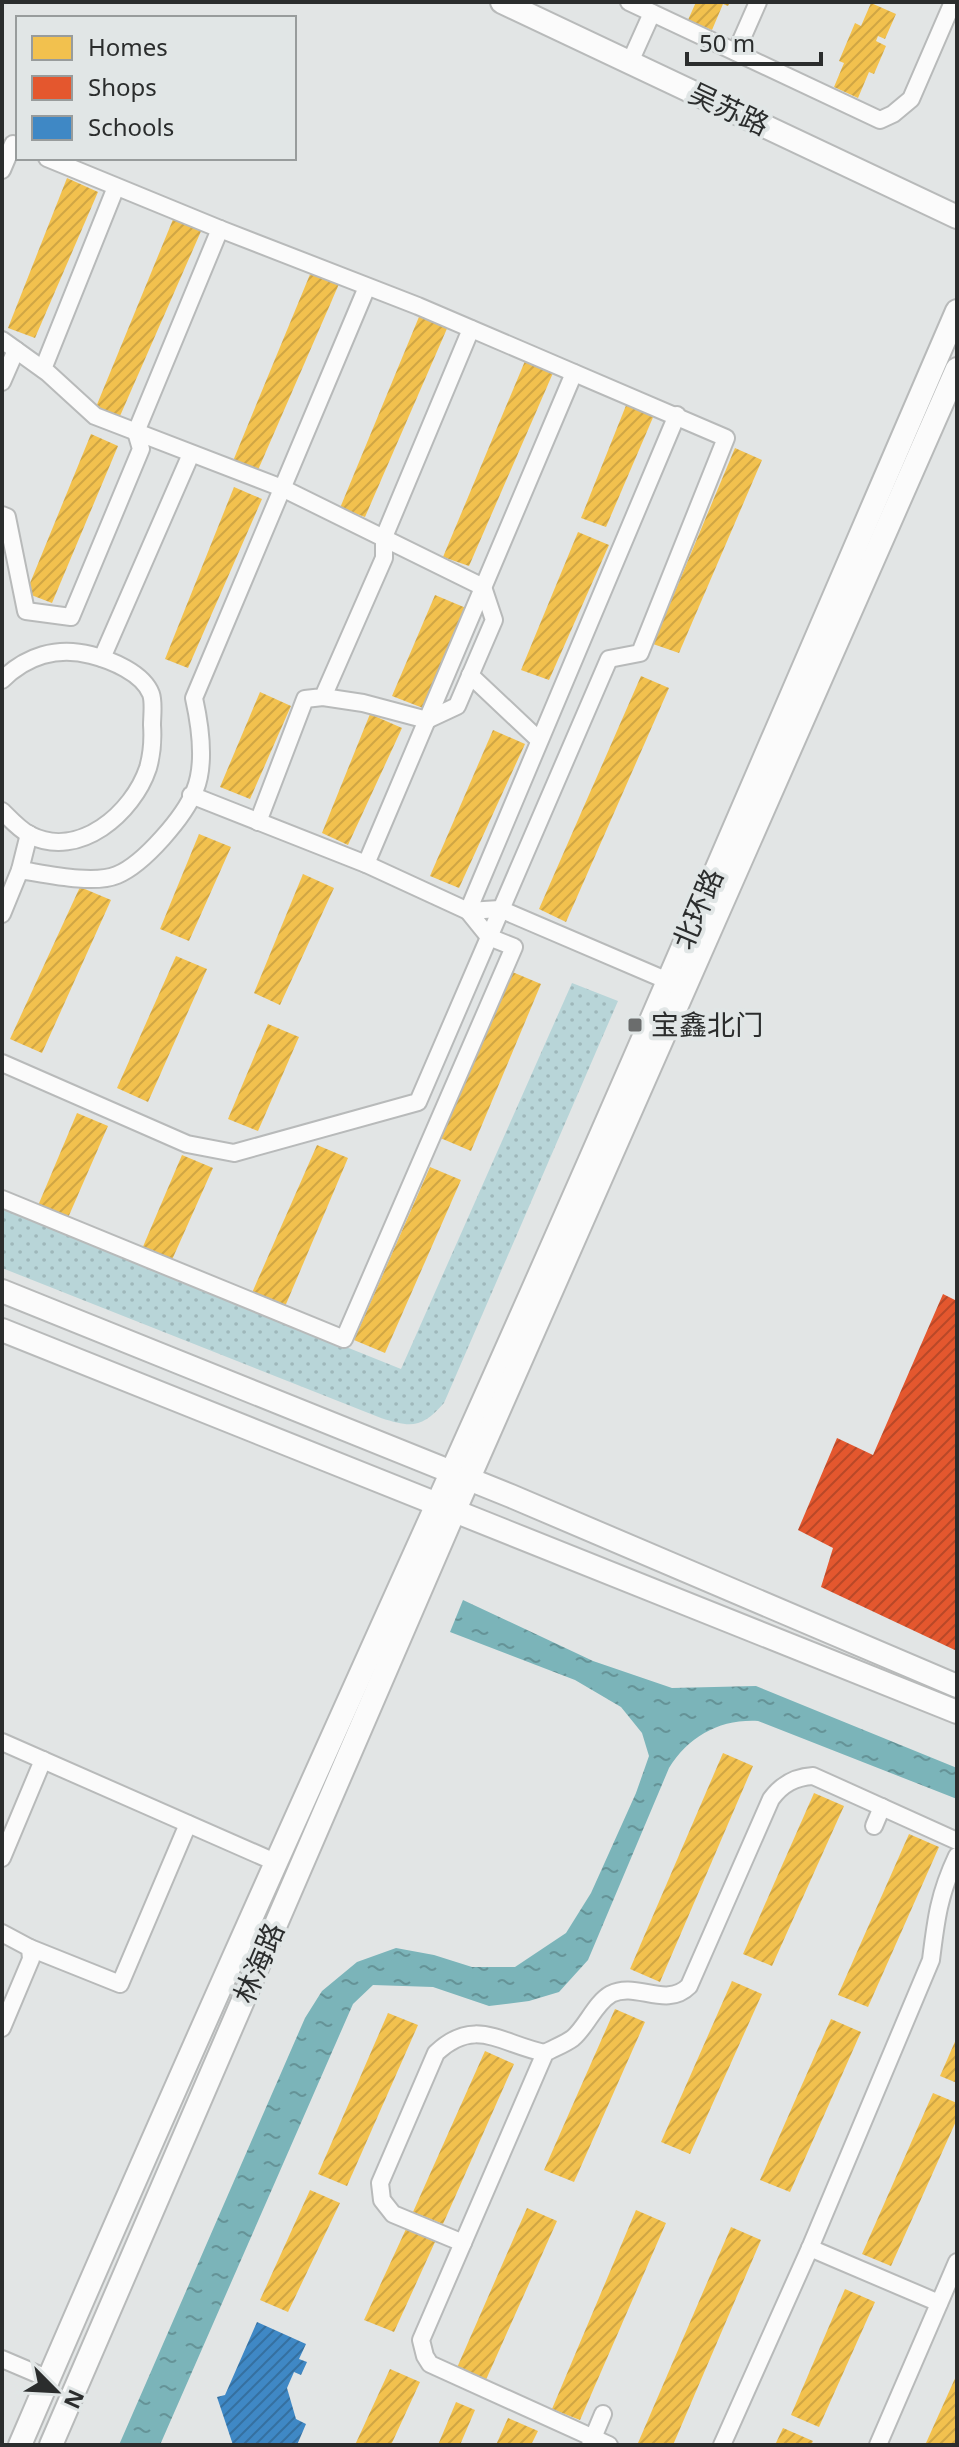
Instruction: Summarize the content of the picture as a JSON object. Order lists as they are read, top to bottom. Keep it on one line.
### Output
{"streets":{"main road":["吴苏路","北环路","林海路"]},"crossings":[["北环路","林海路"]],"places":{"transit":["宝鑫北门"]},"legend":["Homes","Shops","Schools"],"scale_bar":"50 m","north":"bottom right"}
